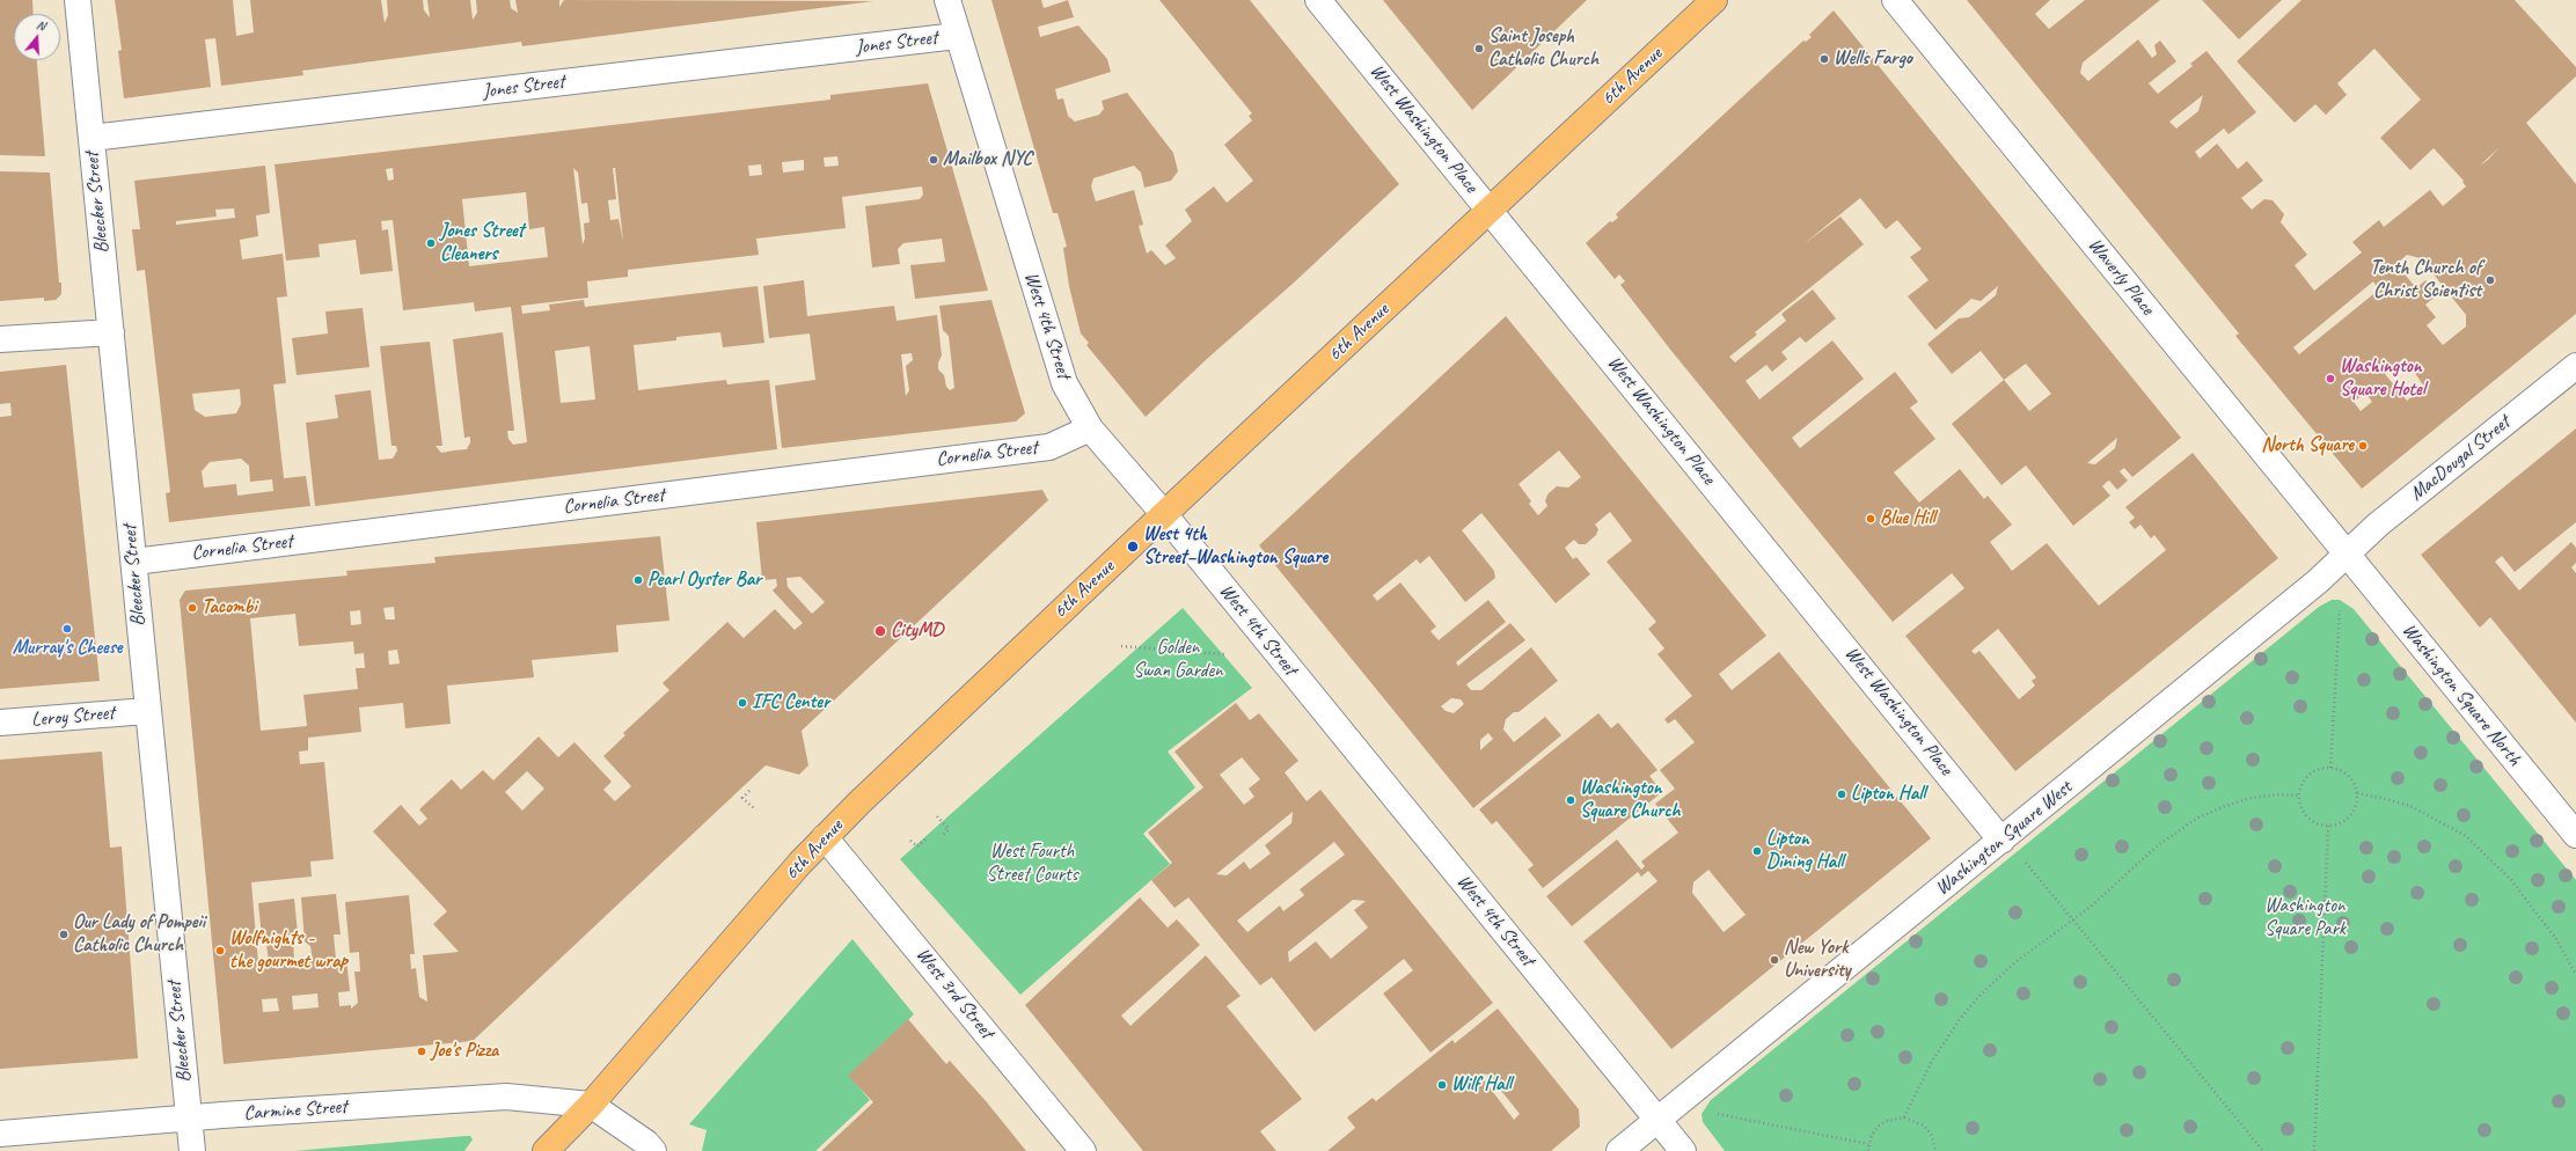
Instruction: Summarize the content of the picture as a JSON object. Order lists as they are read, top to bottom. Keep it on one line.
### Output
{"streets":{"main road":["6th Avenue"],"street":["Jones Street","West Washington Place","Bleecker Street","Waverly Place","West 4th Street","Cornelia Street","MacDougal Street","Washington Square North","Leroy Street","Washington Square West","West 3rd Street","Carmine Street"]},"crossings":[["Jones Street","Bleecker Street"],["Jones Street","West 4th Street"],["6th Avenue","West Washington Place"],["6th Avenue","West 4th Street"],["6th Avenue","West 3rd Street"],["6th Avenue","Carmine Street"],["West Washington Place","Washington Square West"],["Bleecker Street","Cornelia Street"],["Bleecker Street","Leroy Street"],["Bleecker Street","Carmine Street"],["Waverly Place","MacDougal Street"],["Waverly Place","Washington Square North"],["Waverly Place","Washington Square West"],["West 4th Street","Cornelia Street"],["West 4th Street","Washington Square West"],["MacDougal Street","Washington Square North"],["MacDougal Street","Washington Square West"],["Washington Square North","Washington Square West"]],"parks":["Golden Swan Garden","West Fourth Street Courts","Washington Square Park"],"places":["Saint Joseph Catholic Church","Wells Fargo","Mailbox NYC","Jones Street Cleaners","Tenth Church of Christ Scientist","Washington Square Hotel","North Square","Blue Hill","West 4th Street–Washington Square","Pearl Oyster Bar","Tacombi","Murray's Cheese","CityMD","IFC Center","Lipton Hall","Washington Square Church","Lipton Dining Hall","Our Lady of Pompeii Catholic Church","Wolfnights - the gourmet wrap","New York University","Joe's Pizza","Wilf Hall"],"north":"top"}
